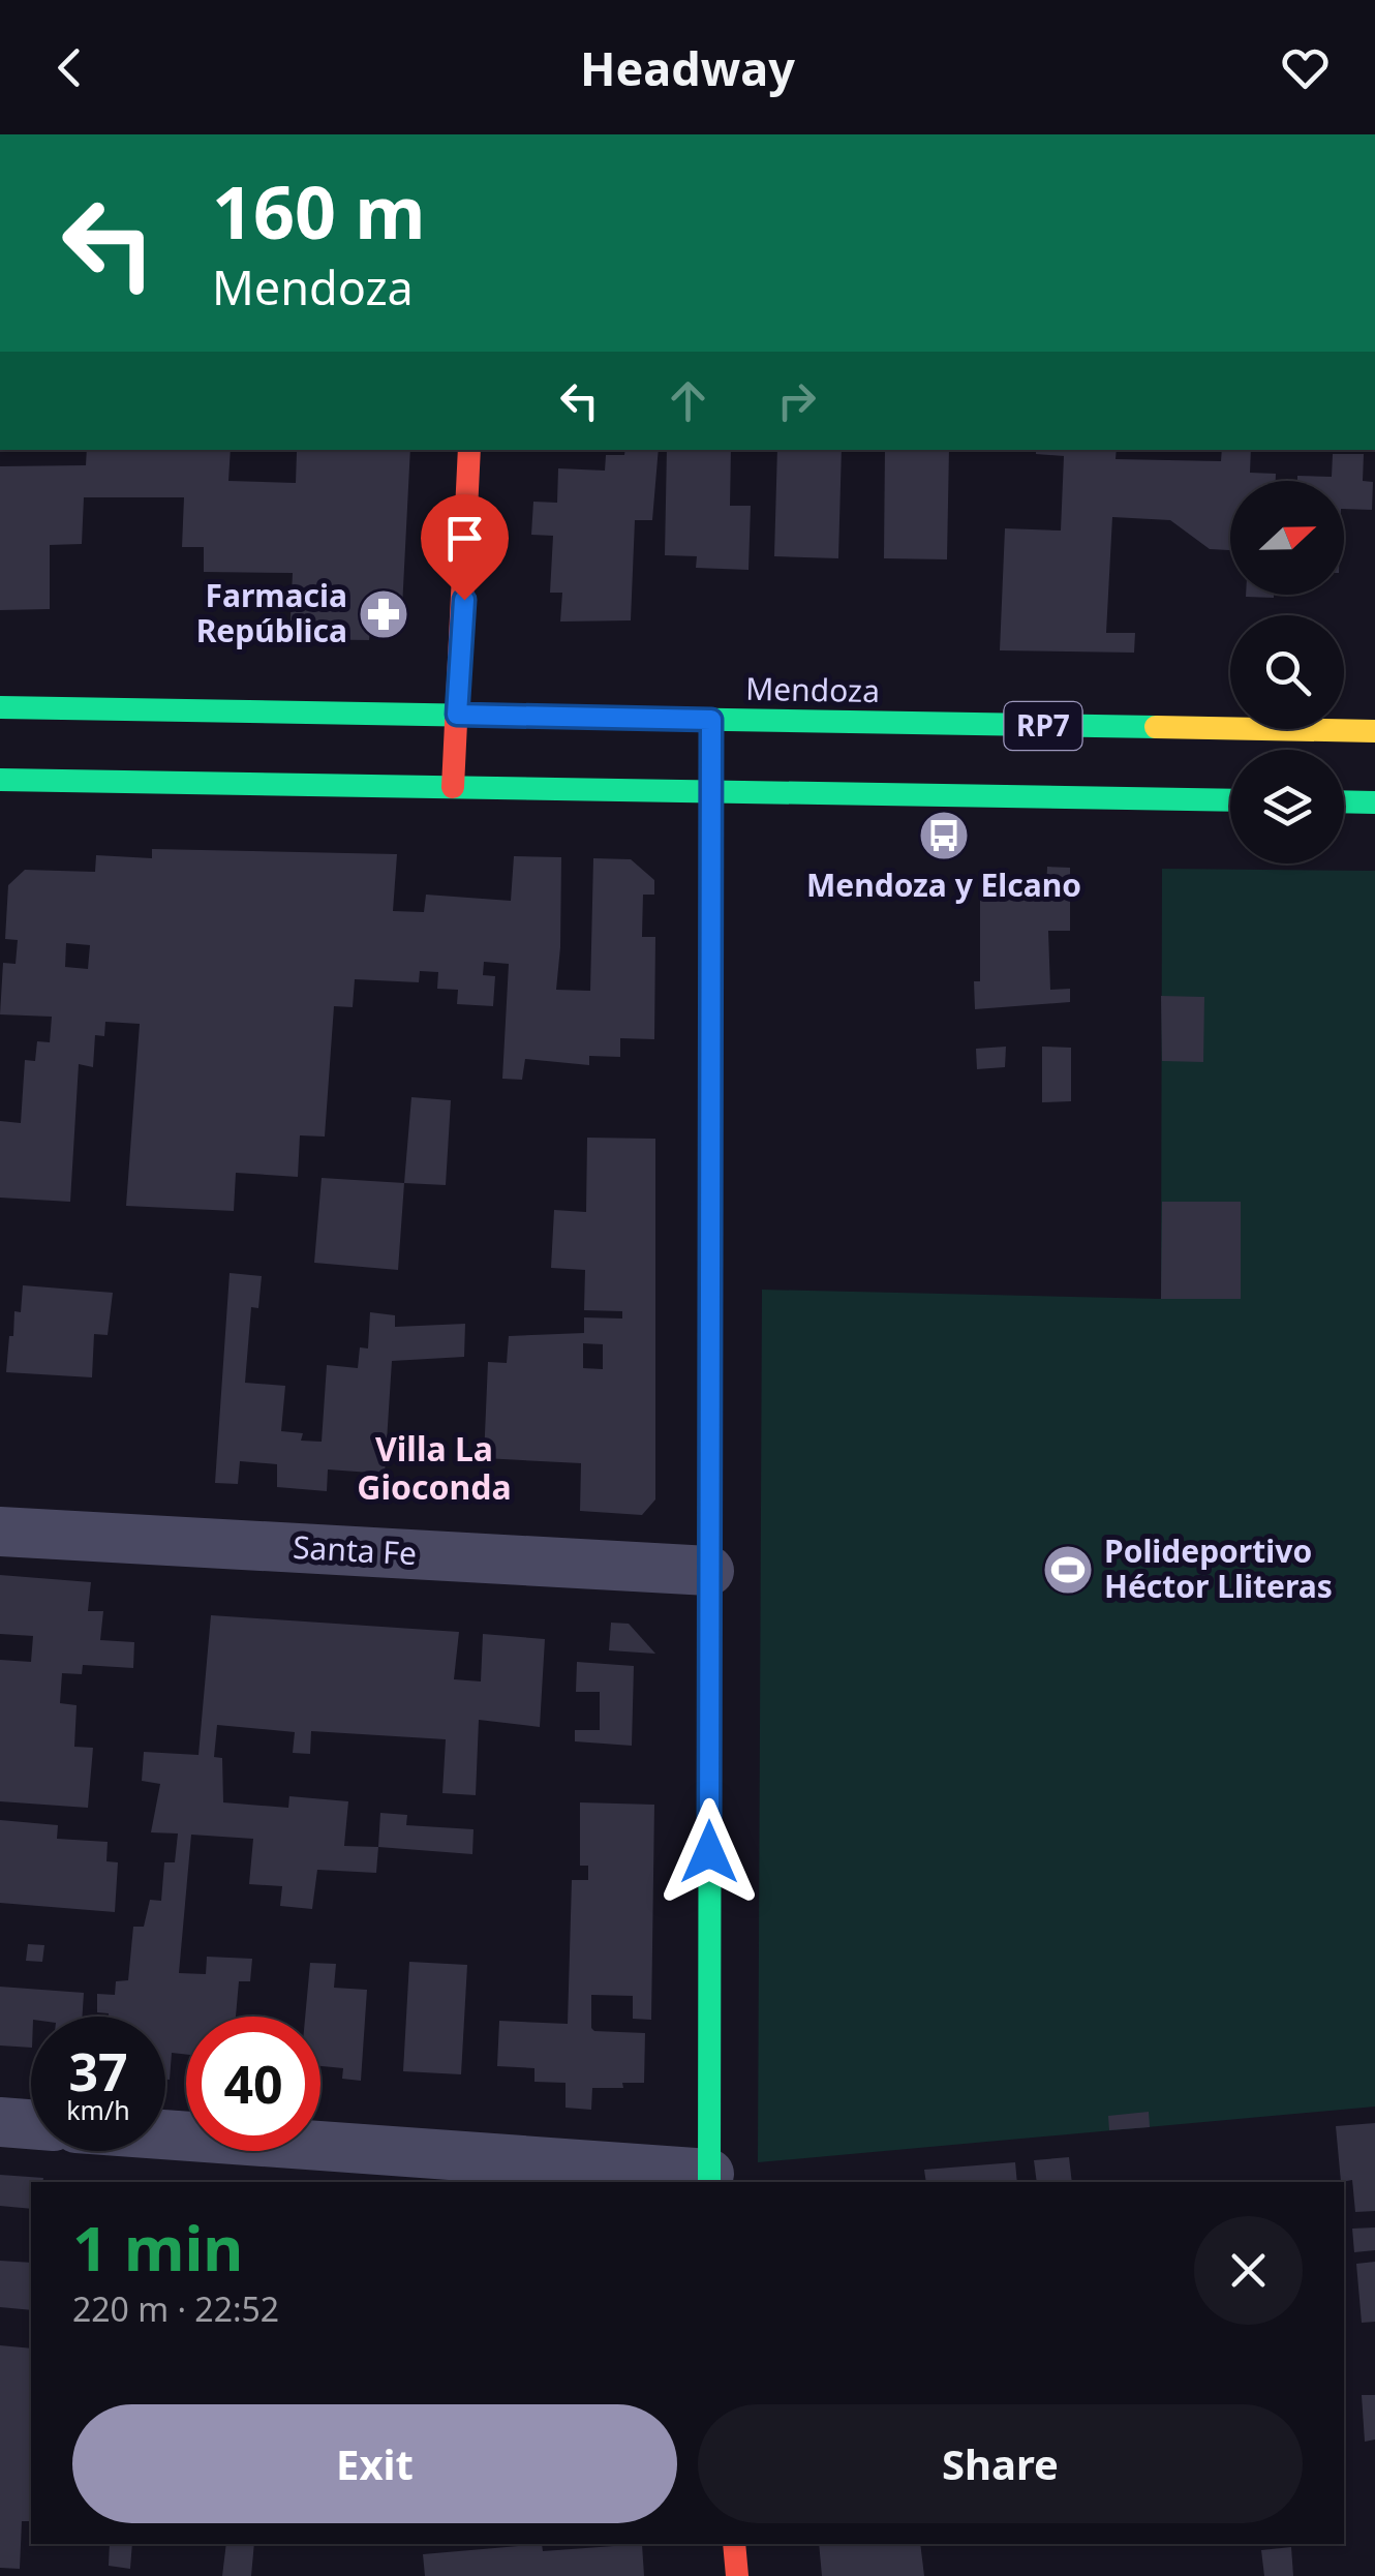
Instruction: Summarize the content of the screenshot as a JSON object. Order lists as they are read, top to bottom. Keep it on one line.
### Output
{"streets":{"main road":["Mendoza","RP7"],"street":["Santa Fe"]},"districts":["Villa La Gioconda"],"places":{"pharmacy":["Farmacia República"],"bus stop":["Mendoza y Elcano"],"sports":["Polideportivo Héctor Lliteras"]},"north":"right","page":{"header":"Headway","turn":["160 m","Mendoza"],"speed":"37 km/h","limit":"40","heading":["1 min","220 m · 22:52"],"buttons":["Exit","Share"]}}
